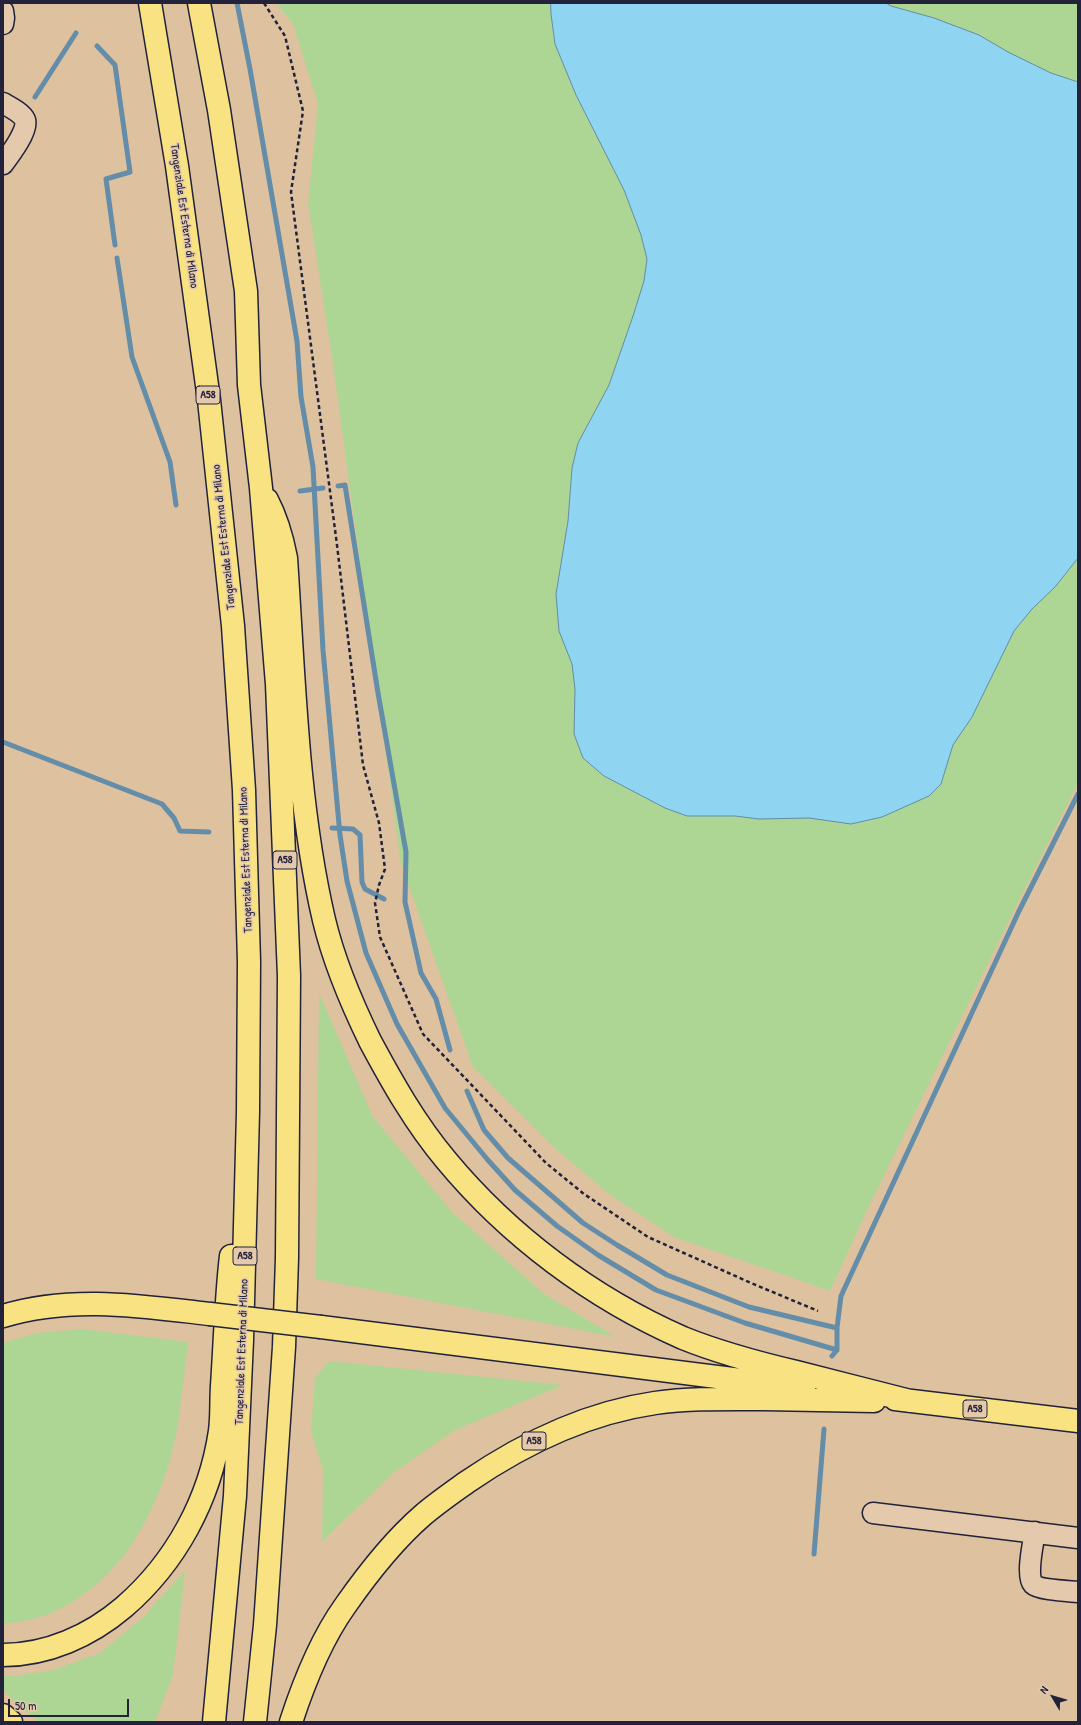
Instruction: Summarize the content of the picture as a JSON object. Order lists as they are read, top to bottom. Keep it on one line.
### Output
{"streets":{"highway":["Tangenziale Est Esterna di Milano","A58"]},"crossings":[["Tangenziale Est Esterna di Milano","A58"]],"scale_bar":"50 m","north":"top left"}
